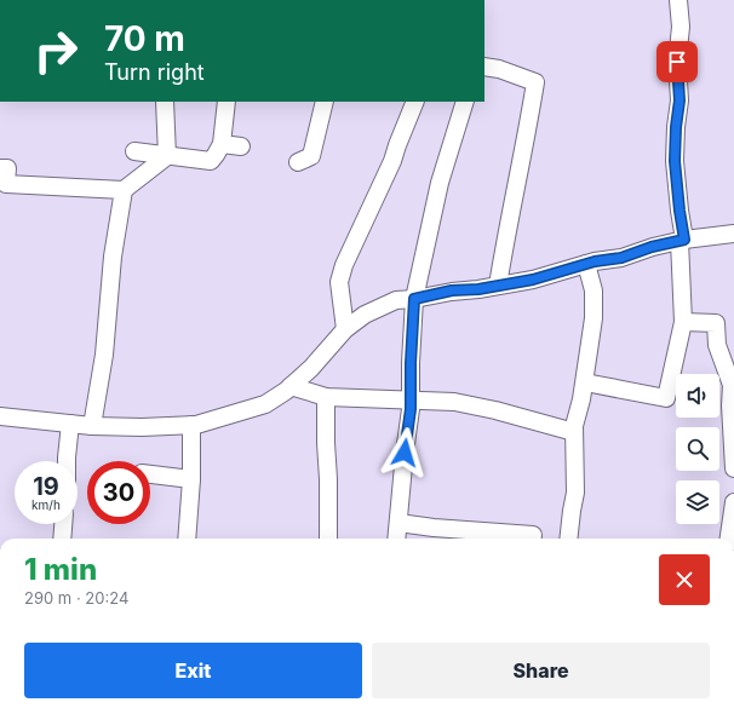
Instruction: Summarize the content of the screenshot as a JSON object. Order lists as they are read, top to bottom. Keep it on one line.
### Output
{"page":{"turn":["70 m","Turn right"],"speed":"19 km/h","limit":"30","heading":["1 min","290 m · 20:24"],"buttons":["Exit","Share"]}}
